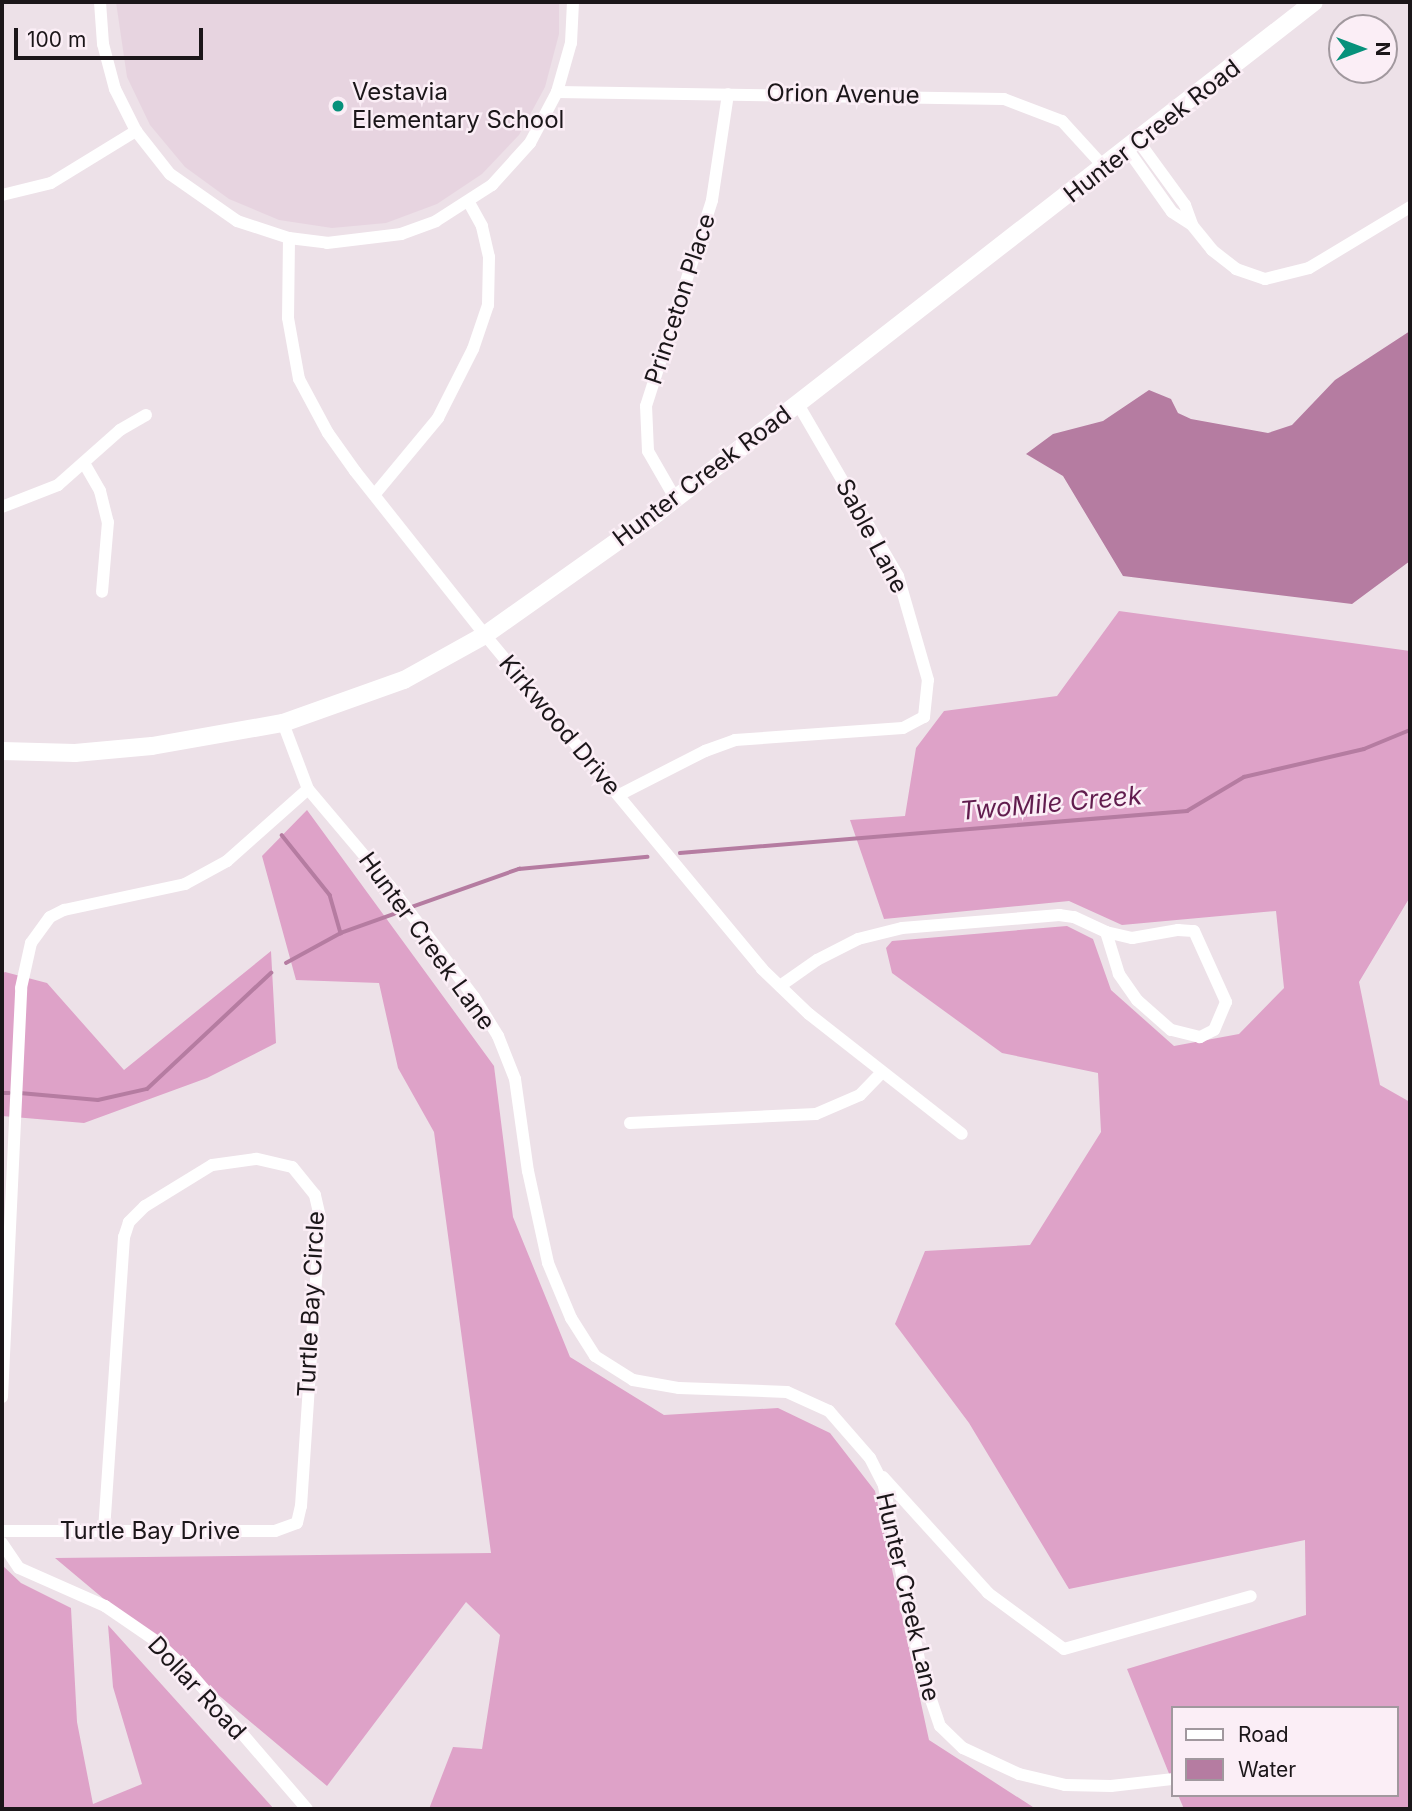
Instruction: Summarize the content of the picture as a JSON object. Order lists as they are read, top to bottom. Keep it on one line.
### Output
{"streets":{"main road":["Hunter Creek Road"],"street":["Orion Avenue","Princeton Place","Sable Lane","Kirkwood Drive","Hunter Creek Lane","Turtle Bay Circle","Turtle Bay Drive","Dollar Road"]},"crossings":[["Orion Avenue","Hunter Creek Road"],["Orion Avenue","Princeton Place"],["Hunter Creek Road","Princeton Place"],["Hunter Creek Road","Sable Lane"],["Hunter Creek Road","Kirkwood Drive"],["Sable Lane","Kirkwood Drive"],["Turtle Bay Circle","Turtle Bay Drive"]],"water":["TwoMile Creek"],"places":["Vestavia Elementary School"],"legend":["Road","Water"],"scale_bar":"100 m","north":"right"}
